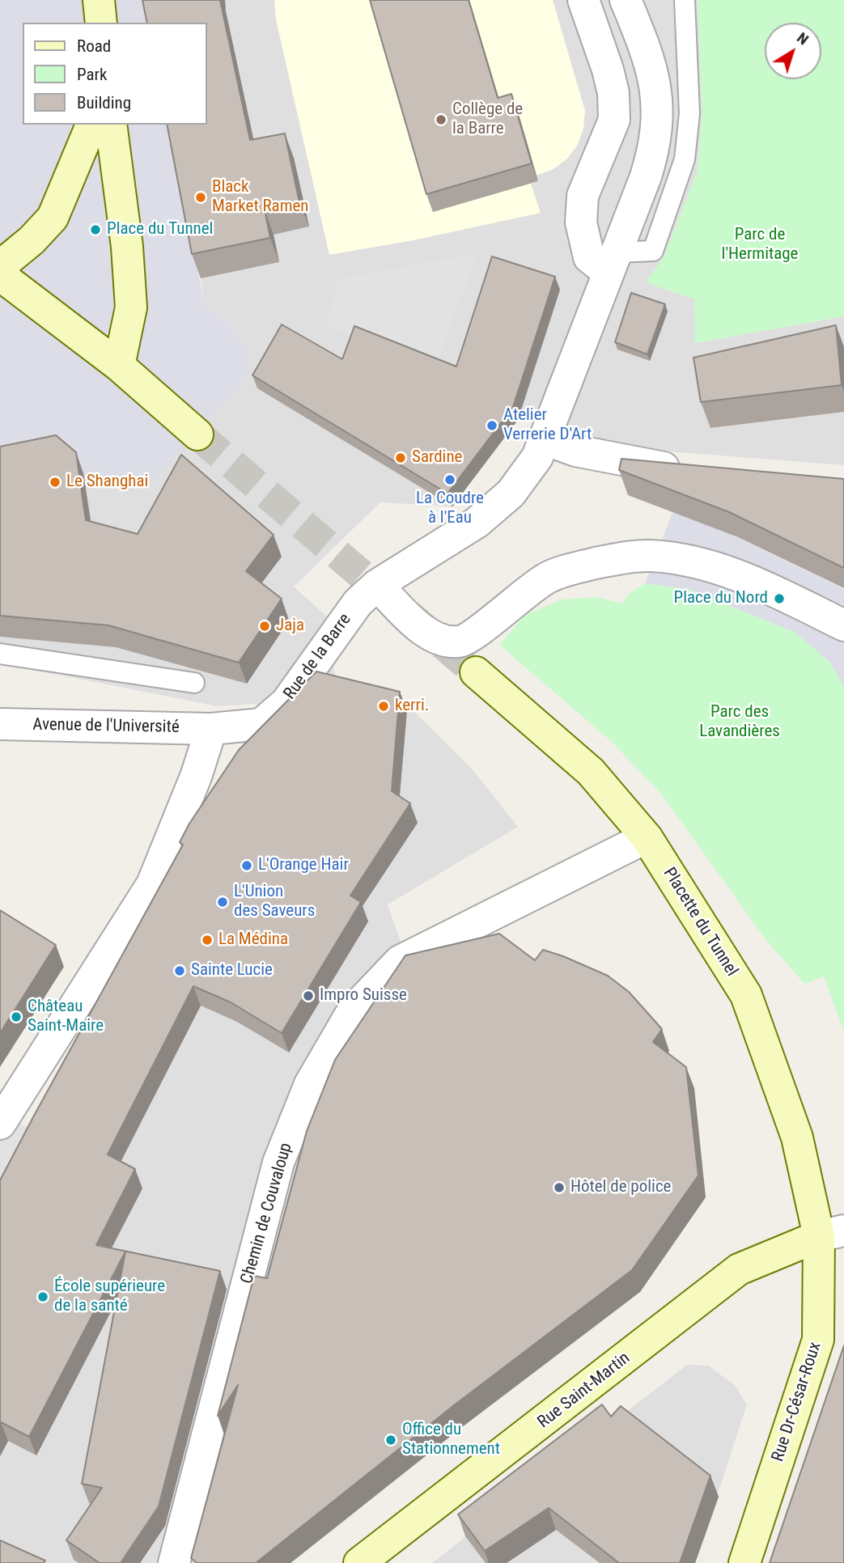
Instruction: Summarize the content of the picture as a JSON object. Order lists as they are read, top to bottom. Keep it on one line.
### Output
{"streets":{"main road":["Placette du Tunnel","Rue Saint-Martin","Rue Dr-César-Roux"],"street":["Rue de la Barre","Avenue de l'Université","Chemin de Couvaloup"]},"crossings":[["Rue de la Barre","Avenue de l'Université"],["Placette du Tunnel","Chemin de Couvaloup"],["Placette du Tunnel","Rue Saint-Martin"],["Placette du Tunnel","Rue Dr-César-Roux"],["Rue Saint-Martin","Rue Dr-César-Roux"]],"parks":["Parc de l'Hermitage","Parc des Lavandières"],"places":["Collège de la Barre","Black Market Ramen","Place du Tunnel","Atelier Verrerie D'Art","Sardine","La Coudre à l'Eau","Le Shanghai","Place du Nord","Jaja","kerri.","L'Orange Hair","L'Union des Saveurs","La Médina","Sainte Lucie","Impro Suisse","Château Saint-Maire","Hôtel de police","École supérieure de la santé","Office du Stationnement"],"legend":["Road","Park","Building"],"north":"top right"}
